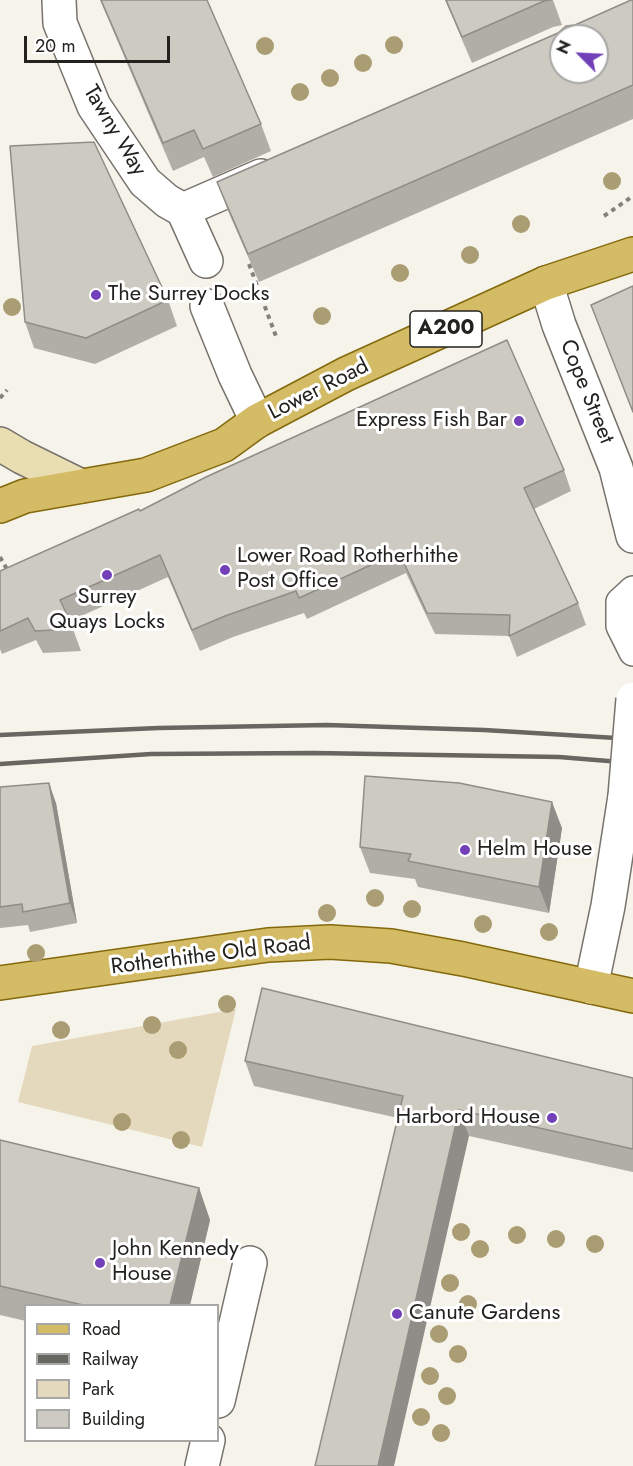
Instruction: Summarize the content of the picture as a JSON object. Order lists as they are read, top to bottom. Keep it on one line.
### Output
{"streets":{"main road":["A200","Lower Road","Rotherhithe Old Road"],"street":["Tawny Way","Cope Street"]},"crossings":[["Lower Road","Cope Street"]],"places":["The Surrey Docks","Express Fish Bar","Lower Road Rotherhithe Post Office","Surrey Quays Locks","Helm House","Harbord House","John Kennedy House","Canute Gardens"],"legend":["Road","Railway","Park","Building"],"scale_bar":"20 m","north":"top left"}
